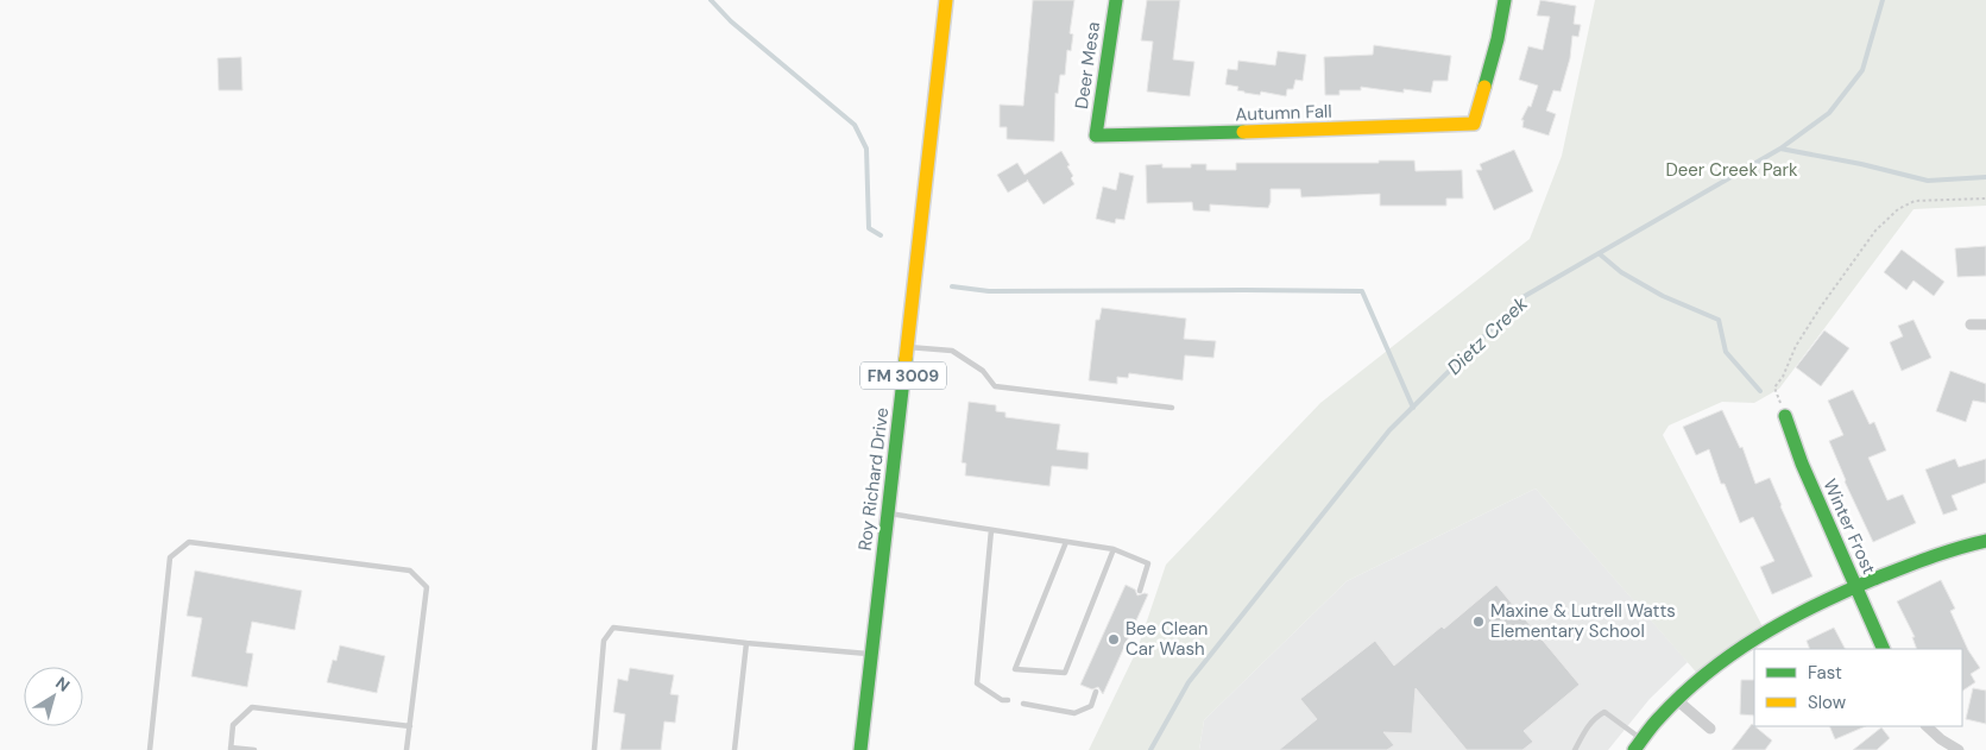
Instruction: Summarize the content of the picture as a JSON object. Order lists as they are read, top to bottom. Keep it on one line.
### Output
{"streets":{"street":["Deer Mesa","Autumn Fall","FM 3009","Roy Richard Drive","Winter Frost"]},"crossings":[["Deer Mesa","Autumn Fall"]],"water":["Dietz Creek"],"parks":["Deer Creek Park"],"places":["Maxine & Lutrell Watts Elementary School","Bee Clean Car Wash"],"legend":["Fast","Slow"],"north":"top right"}
